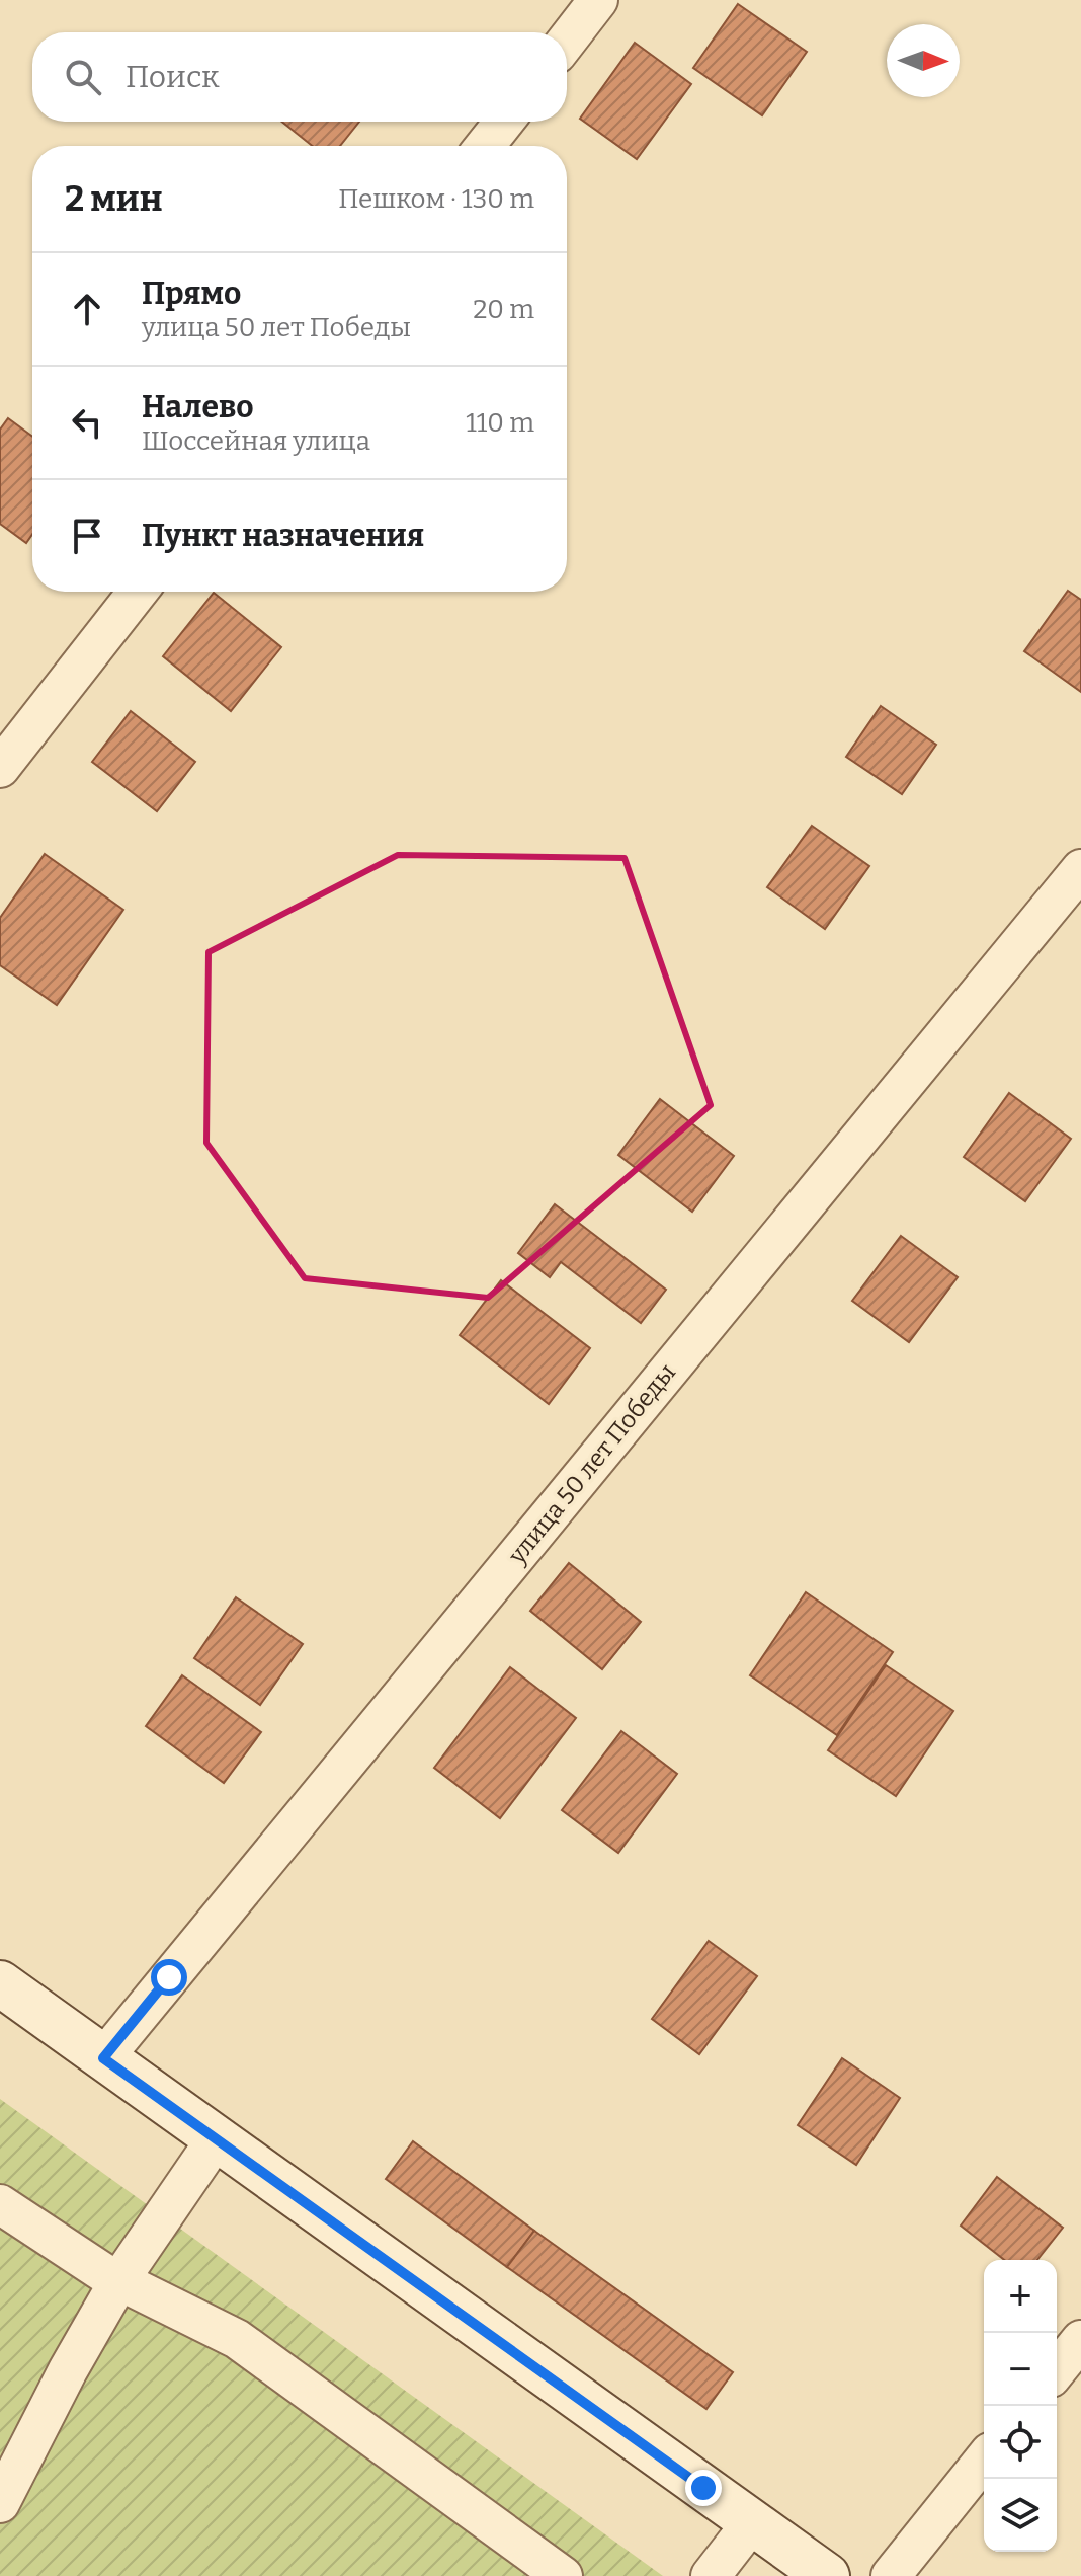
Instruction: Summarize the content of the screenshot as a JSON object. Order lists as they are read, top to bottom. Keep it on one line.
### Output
{"streets":{"street":["улица 50 лет Победы"]},"north":"right","page":{"search":"Поиск","heading":["2 мин","Пешком · 130 m"],"list":[["Прямо","улица 50 лет Победы","20 m"],["Налево","Шоссейная улица","110 m"],"Пункт назначения"],"map_buttons":["+","−"]}}
